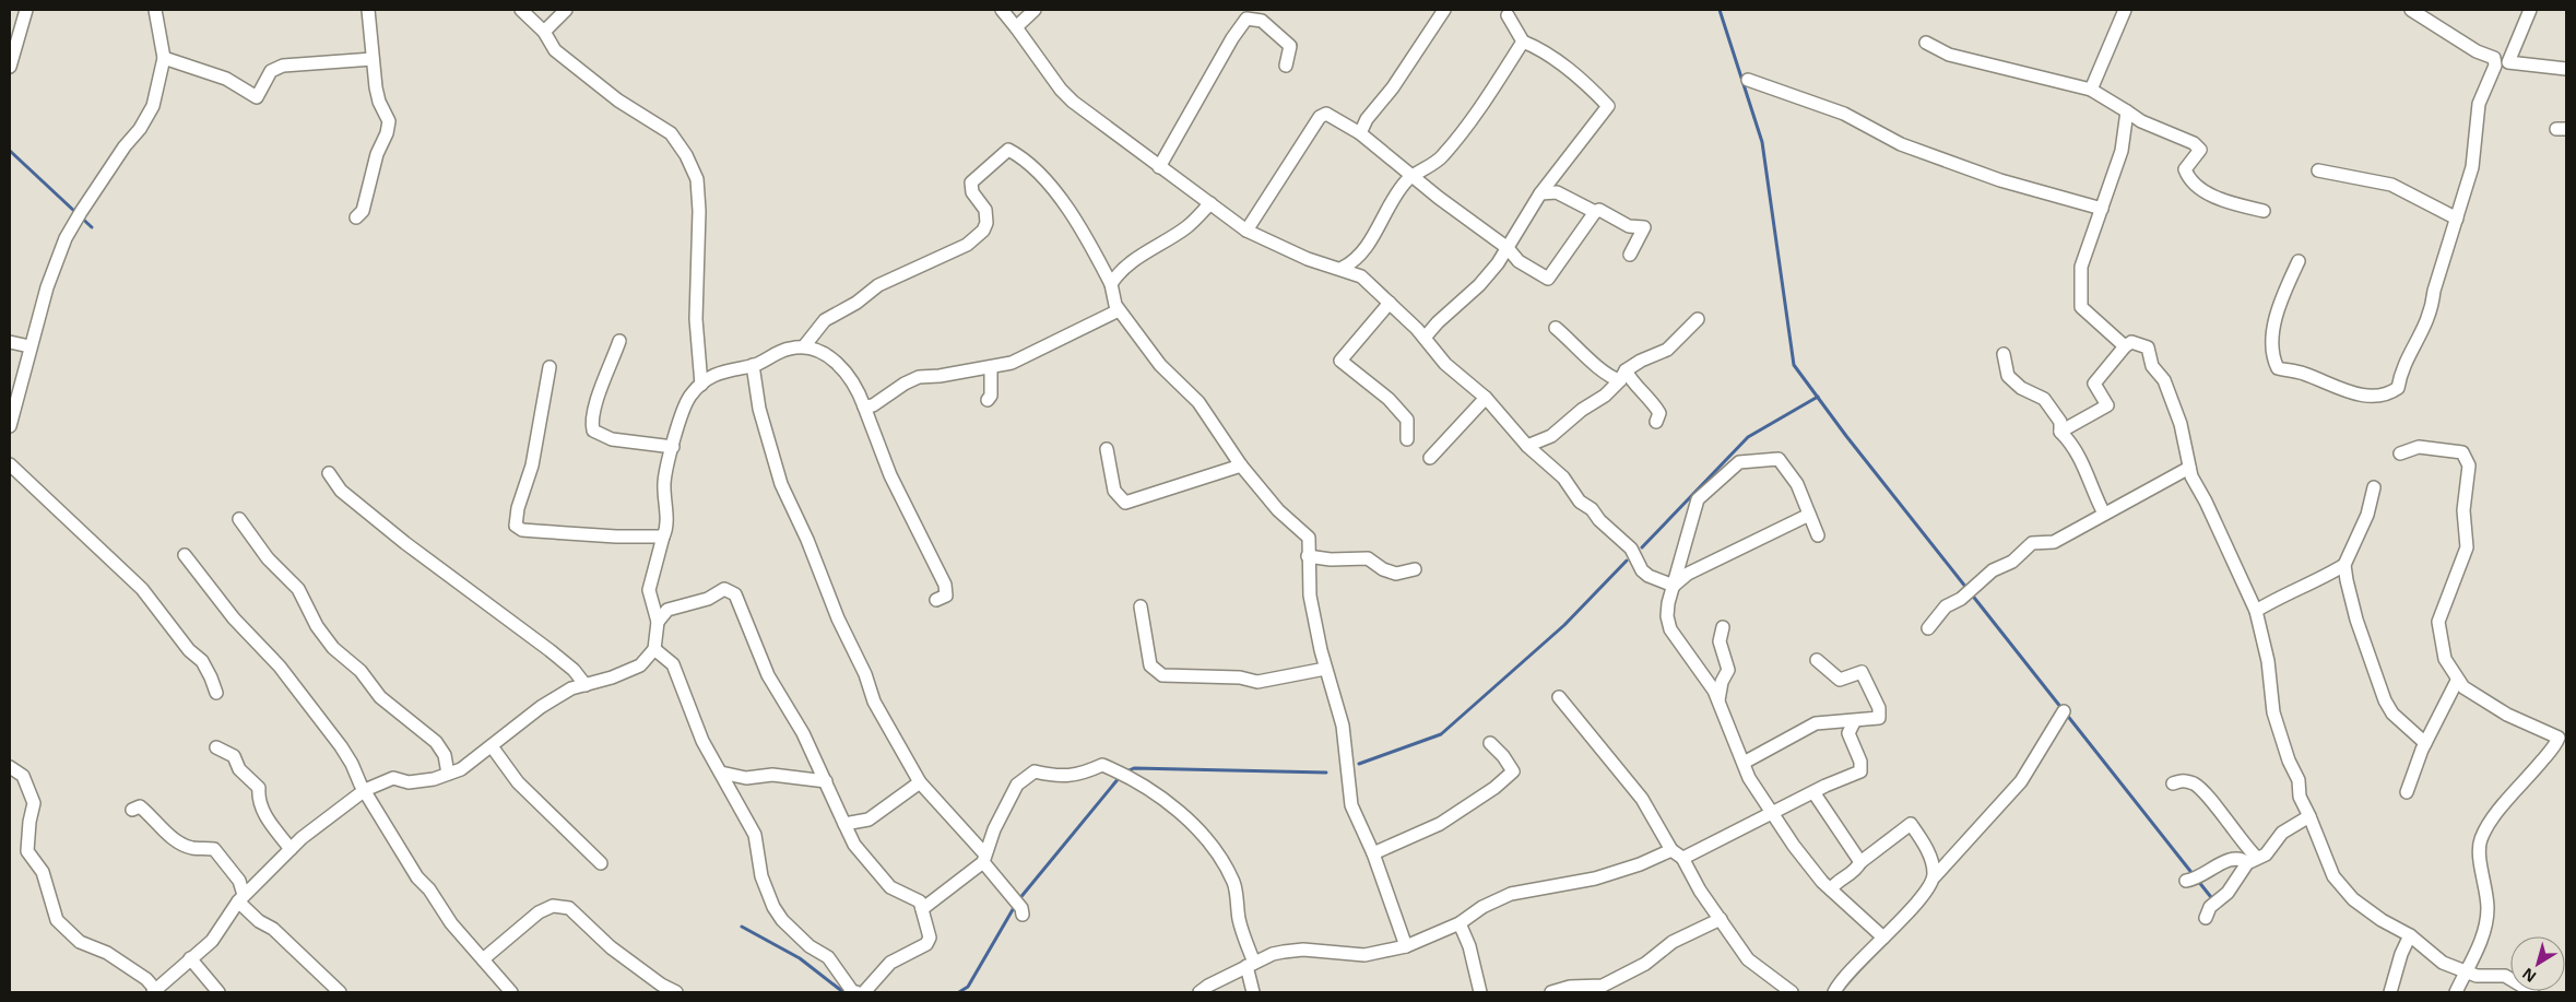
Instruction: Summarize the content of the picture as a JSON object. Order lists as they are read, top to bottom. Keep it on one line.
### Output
{"north":"bottom left"}
